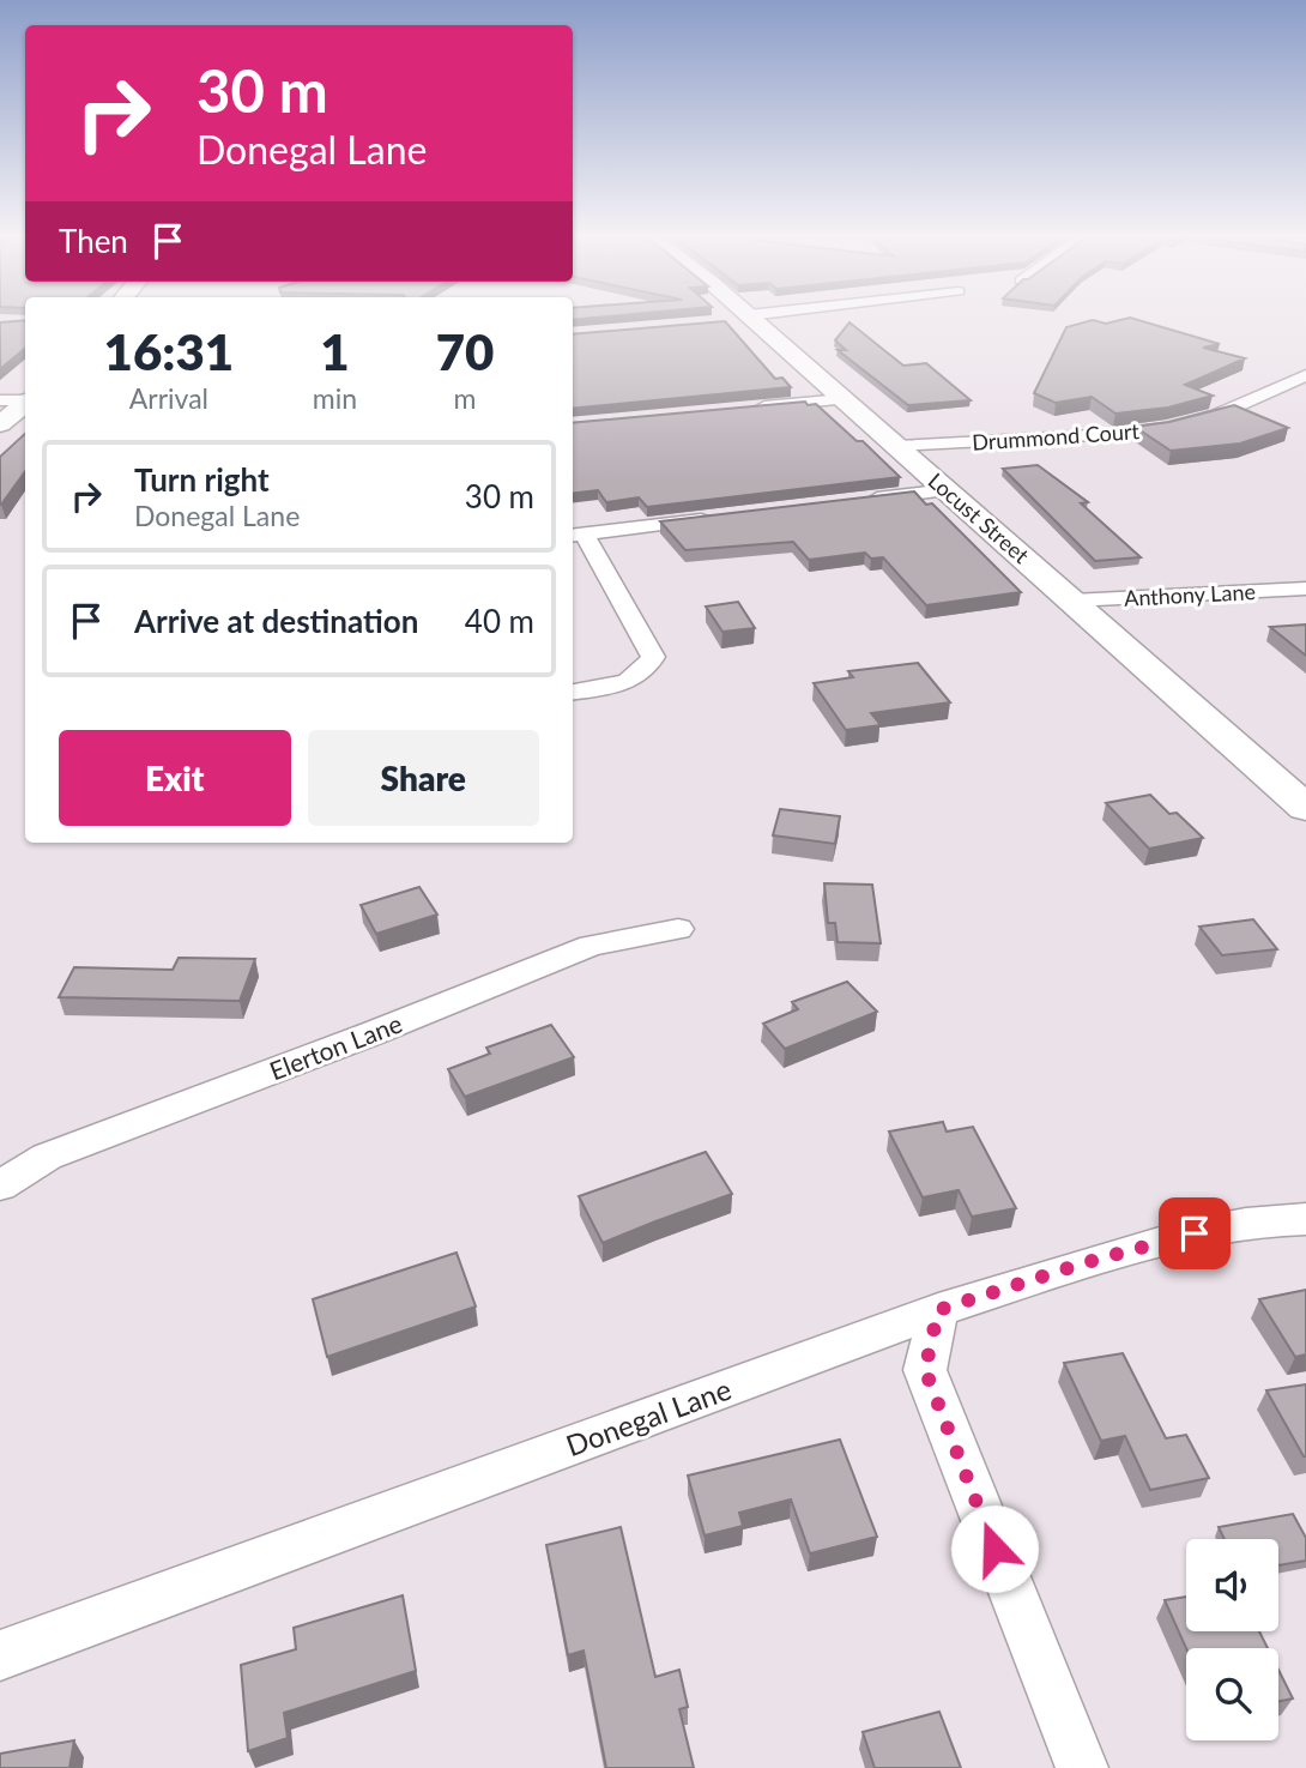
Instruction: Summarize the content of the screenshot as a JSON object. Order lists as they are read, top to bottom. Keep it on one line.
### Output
{"streets":{"main road":["Locust Street"],"street":["Drummond Court","Anthony Lane","Elerton Lane","Donegal Lane"]},"crossings":[["Drummond Court","Locust Street"],["Locust Street","Anthony Lane"]],"page":{"turn":["30 m","Donegal Lane"],"then":"Then","eta":["16:31","Arrival","1","min","70","m"],"list":[{"name":"Turn right","note":"Donegal Lane","value":"30 m"},{"name":"Arrive at destination","value":"40 m"}],"buttons":["Exit","Share"]}}
